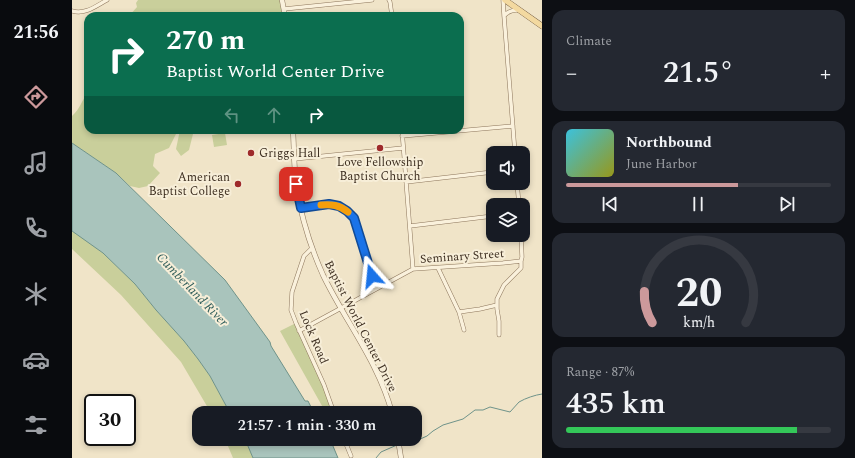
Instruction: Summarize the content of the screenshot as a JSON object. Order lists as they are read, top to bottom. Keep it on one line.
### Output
{"streets":{"street":["Seminary Street","Baptist World Center Drive","Lock Road"]},"crossings":[["Seminary Street","Baptist World Center Drive"],["Seminary Street","Lock Road"],["Baptist World Center Drive","Lock Road"]],"water":["Cumberland River"],"places":["Love Fellowship Baptist Church","Griggs Hall","American Baptist College"],"page":{"tabs":"21:56","tile":["Climate",["Range · 87%","435 km"]],"turn":["270 m","Baptist World Center Drive"],"heat":["−","21.5°","+"],"song":["Northbound","June Harbor"],"limit":"30","trip":"21:57 · 1 min · 330 m","gauge":["20","km/h"]}}
